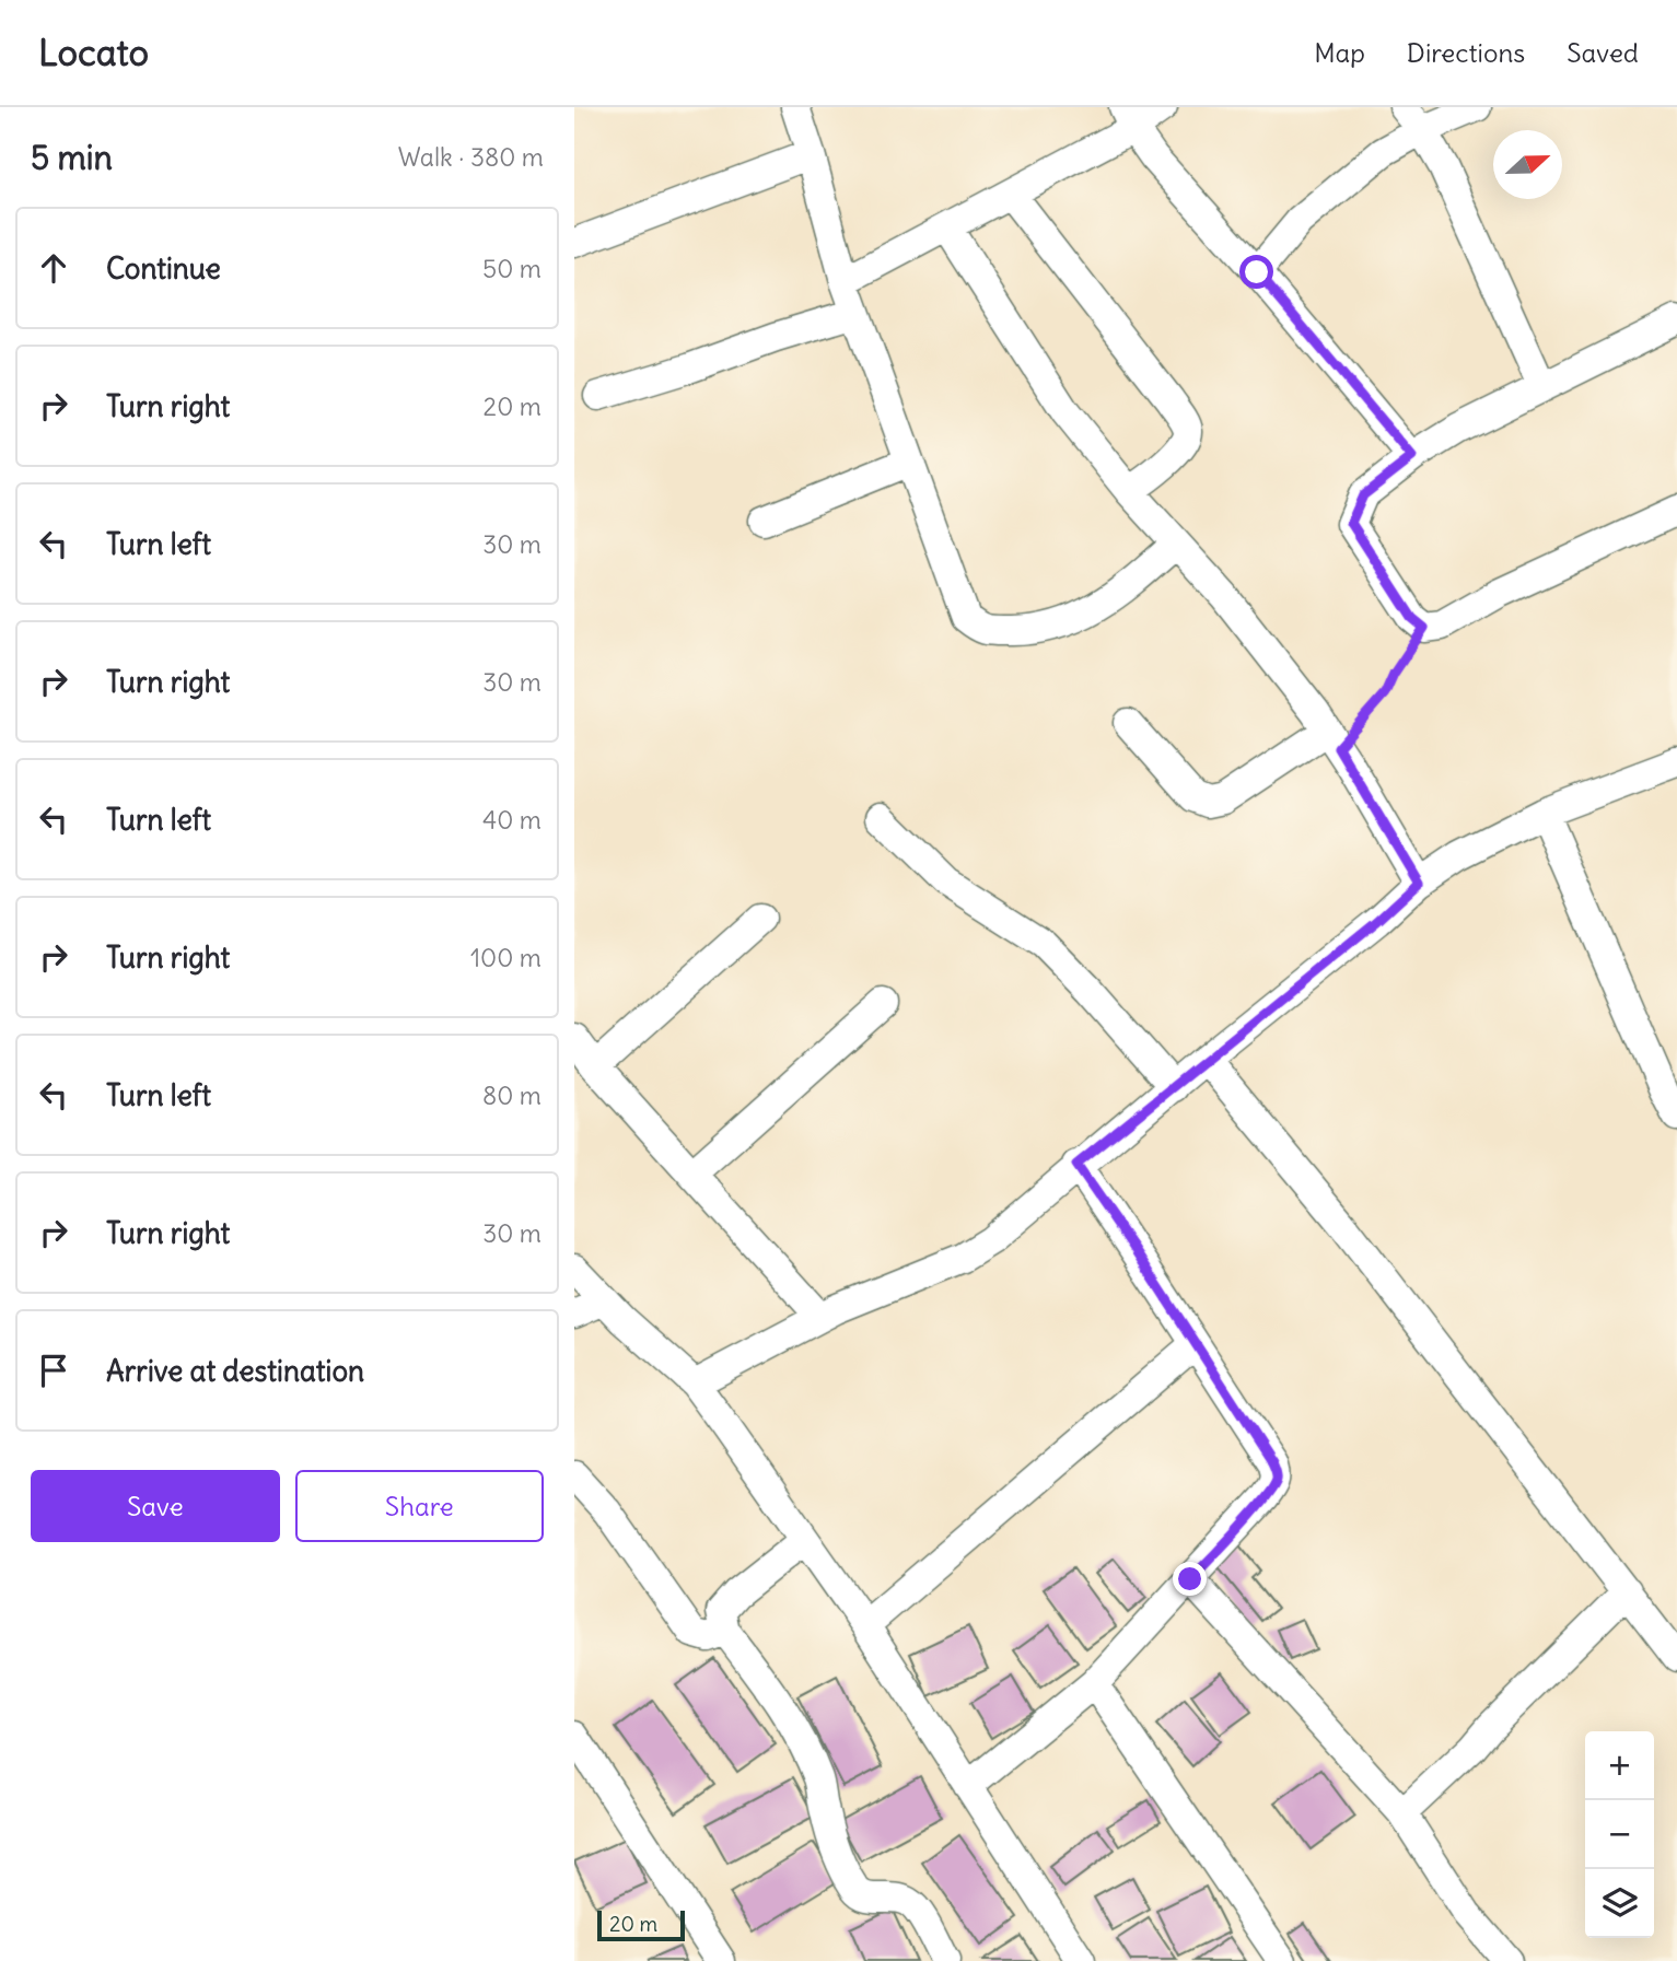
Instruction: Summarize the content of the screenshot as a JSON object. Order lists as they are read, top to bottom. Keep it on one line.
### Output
{"scale_bar":"20 m","north":"right","page":{"header":"Locato","nav":["Map","Directions","Saved"],"heading":["5 min","Walk · 380 m"],"list":[["Continue","50 m"],["Turn right","20 m"],["Turn left","30 m"],["Turn right","30 m"],["Turn left","40 m"],["Turn right","100 m"],["Turn left","80 m"],["Turn right","30 m"],"Arrive at destination"],"buttons":["Save","Share"],"map_buttons":["+","−"],"scale":"20 m"}}
